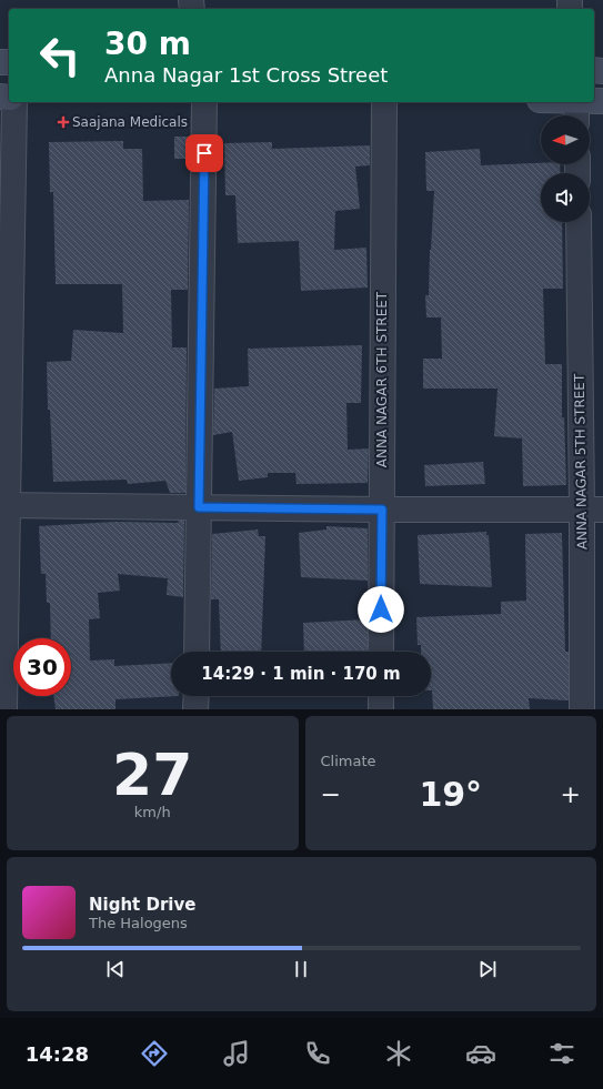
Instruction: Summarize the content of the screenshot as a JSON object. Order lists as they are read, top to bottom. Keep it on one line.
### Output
{"streets":{"street":["ANNA NAGAR 6TH STREET","ANNA NAGAR 5TH STREET"]},"places":{"health":["Saajana Medicals"]},"north":"left","page":{"turn":["30 m","Anna Nagar 1st Cross Street"],"limit":"30","trip":"14:29 · 1 min · 170 m","tile":[["27","km/h"],"Climate"],"heat":["−","19°","+"],"song":["Night Drive","The Halogens"],"tabs":"14:28"}}
